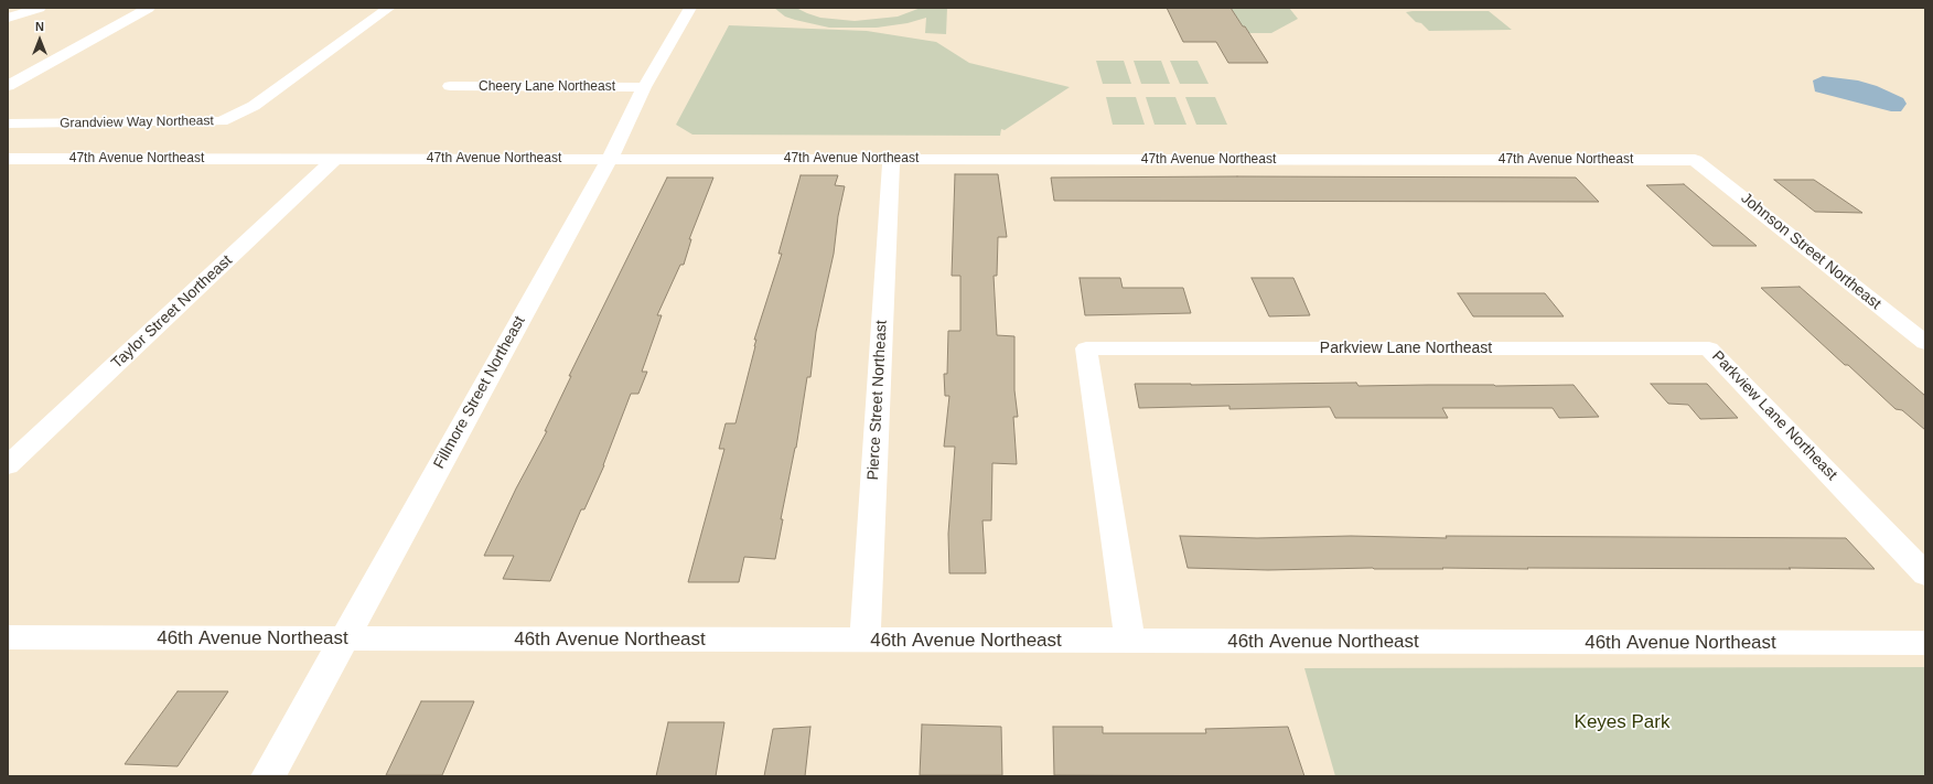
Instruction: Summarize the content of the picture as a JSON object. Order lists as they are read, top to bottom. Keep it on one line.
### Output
{"streets":{"street":["Cheery Lane Northeast","Grandview Way Northeast","47th Avenue Northeast","Johnson Street Northeast","Taylor Street Northeast","Parkview Lane Northeast","Fillmore Street Northeast","Pierce Street Northeast","46th Avenue Northeast"]},"crossings":[["Cheery Lane Northeast","Fillmore Street Northeast"],["47th Avenue Northeast","Johnson Street Northeast"],["47th Avenue Northeast","Taylor Street Northeast"],["47th Avenue Northeast","Fillmore Street Northeast"],["47th Avenue Northeast","Pierce Street Northeast"],["Parkview Lane Northeast","46th Avenue Northeast"],["Fillmore Street Northeast","46th Avenue Northeast"],["Pierce Street Northeast","46th Avenue Northeast"]],"parks":["Keyes Park"],"north":"top"}
